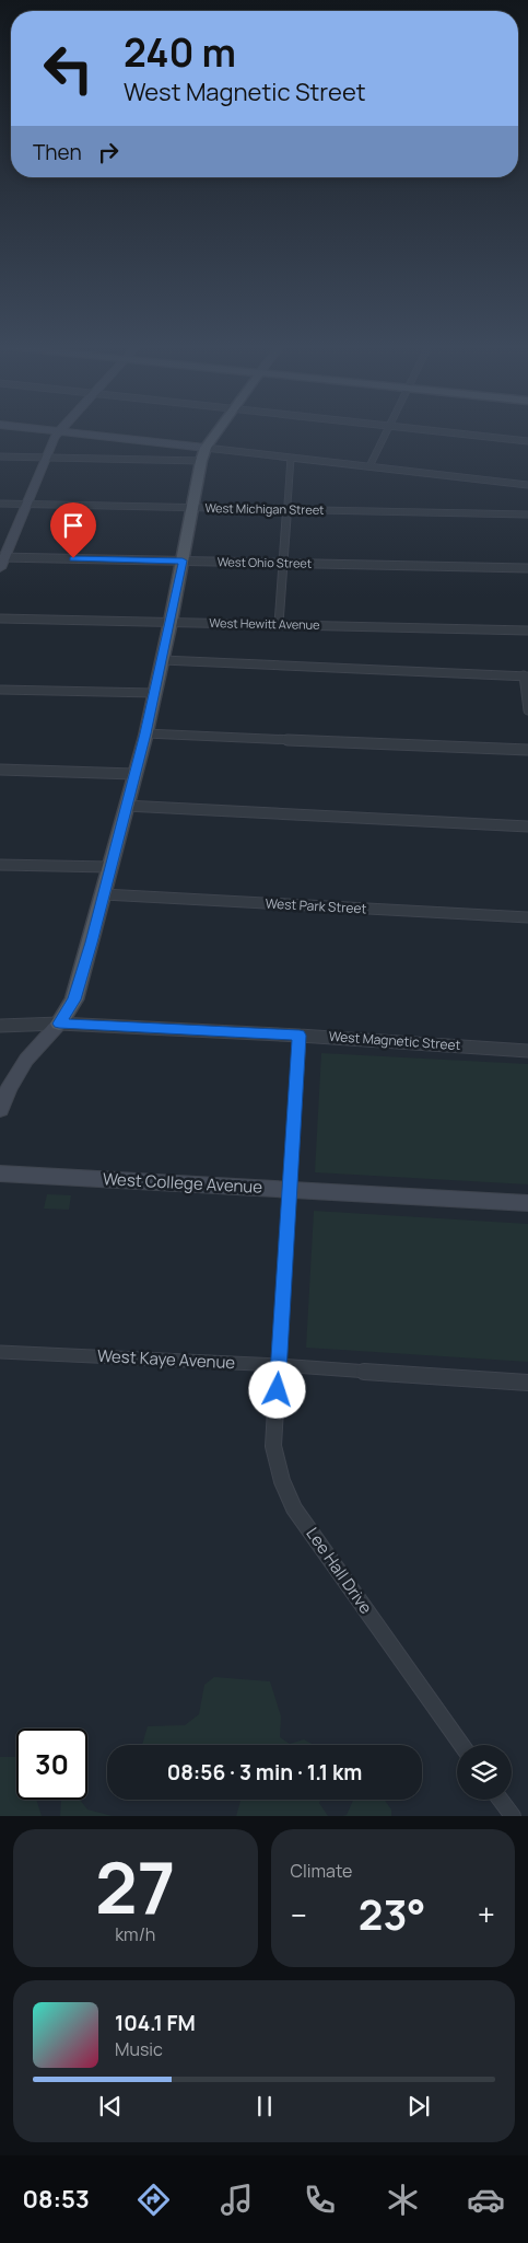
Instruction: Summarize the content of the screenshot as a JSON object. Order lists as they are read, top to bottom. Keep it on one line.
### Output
{"streets":{"street":["West Michigan Street","West Ohio Street","West Hewitt Avenue","West Park Street","West Magnetic Street","West College Avenue","West Kaye Avenue","Lee Hall Drive"]},"crossings":[["West Magnetic Street","Lee Hall Drive"],["West College Avenue","Lee Hall Drive"],["West Kaye Avenue","Lee Hall Drive"]],"page":{"turn":["240 m","West Magnetic Street"],"then":"Then","limit":"30","trip":"08:56 · 3 min · 1.1 km","tile":[["27","km/h"],"Climate"],"heat":["−","23°","+"],"song":["104.1 FM","Music"],"tabs":"08:53"}}
